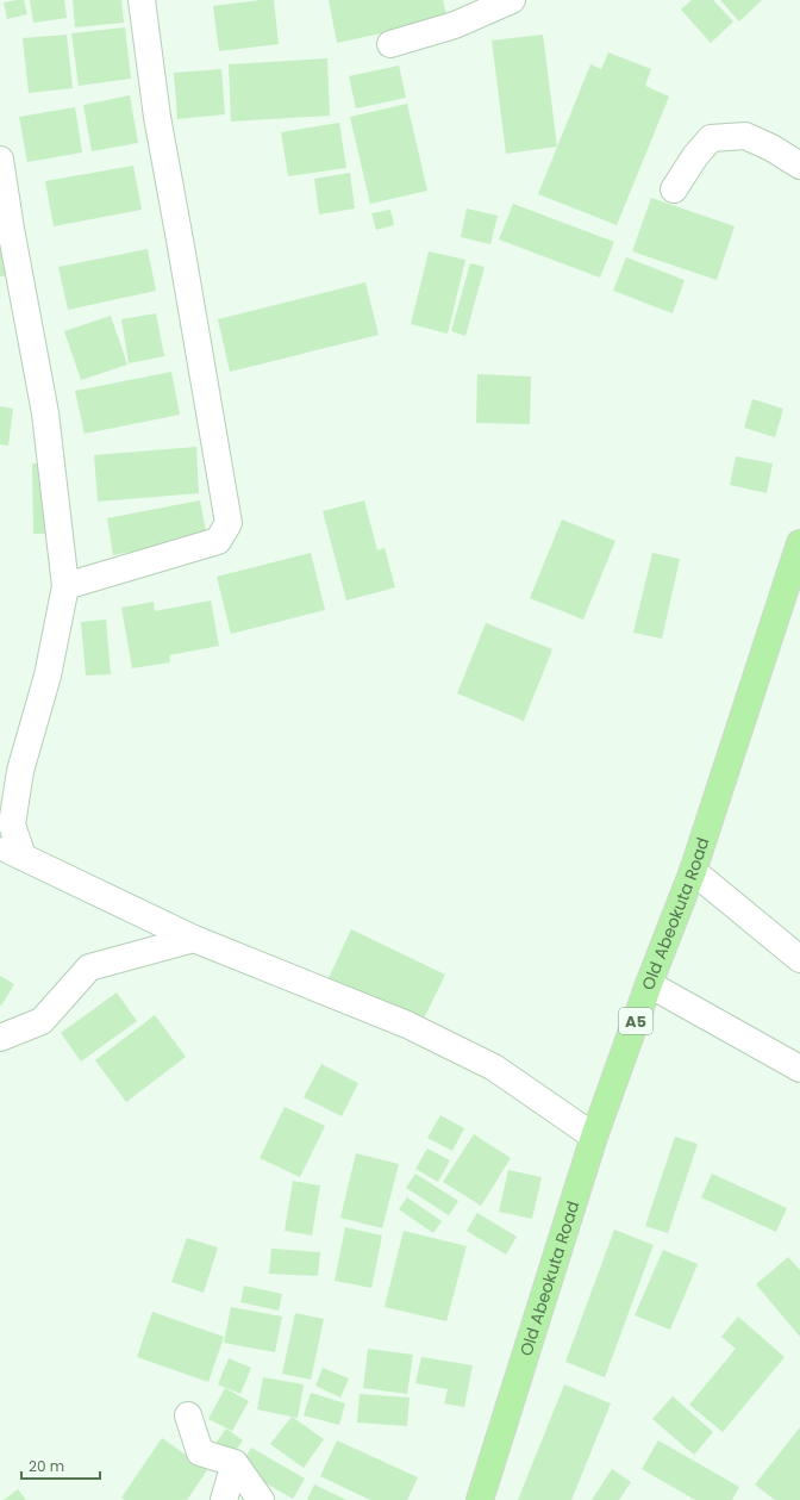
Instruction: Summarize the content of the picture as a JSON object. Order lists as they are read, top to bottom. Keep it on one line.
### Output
{"streets":{"highway":["Old Abeokuta Road","A5"]},"scale_bar":"20 m"}
